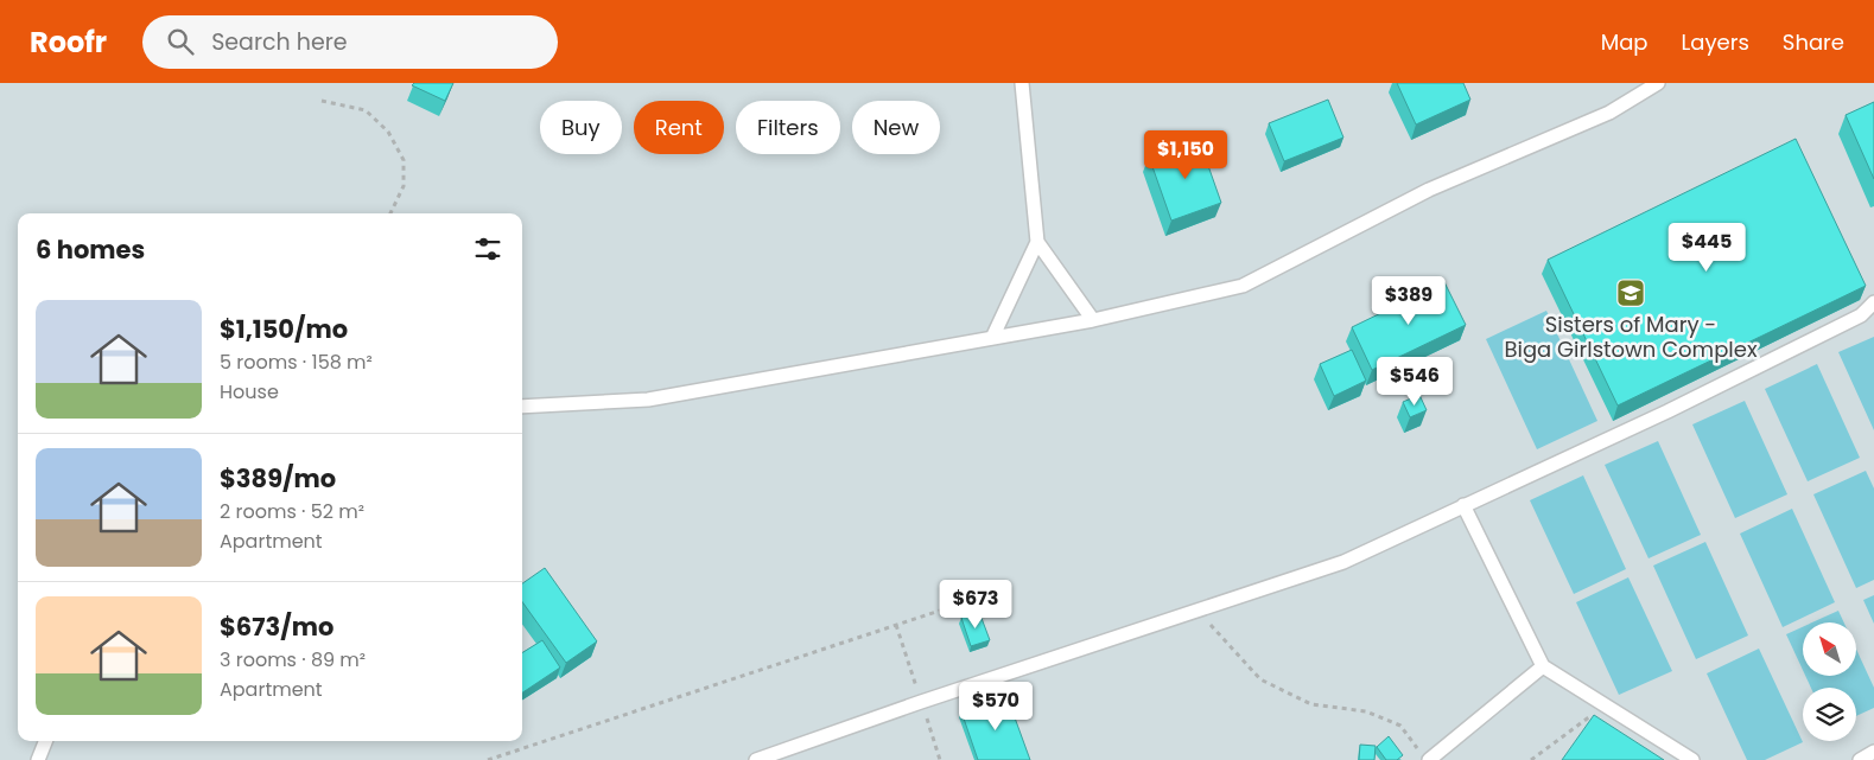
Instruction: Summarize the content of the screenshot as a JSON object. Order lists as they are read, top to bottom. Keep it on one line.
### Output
{"places":{"school or university":["Sisters of Mary - Biga Girlstown Complex"]},"north":"top left","page":{"header":"Roofr","search":"Search here","nav":["Map","Layers","Share"],"chip":["Buy","Rent","Filters","New"],"price":["$1,150","$445","$389","$546","$673","$570"],"heading":"6 homes","list":[{"name":"$1,150/mo","note":"5 rooms · 158 m² · House"},{"name":"$389/mo","note":"2 rooms · 52 m² · Apartment"},{"name":"$673/mo","note":"3 rooms · 89 m² · Apartment"}]}}
